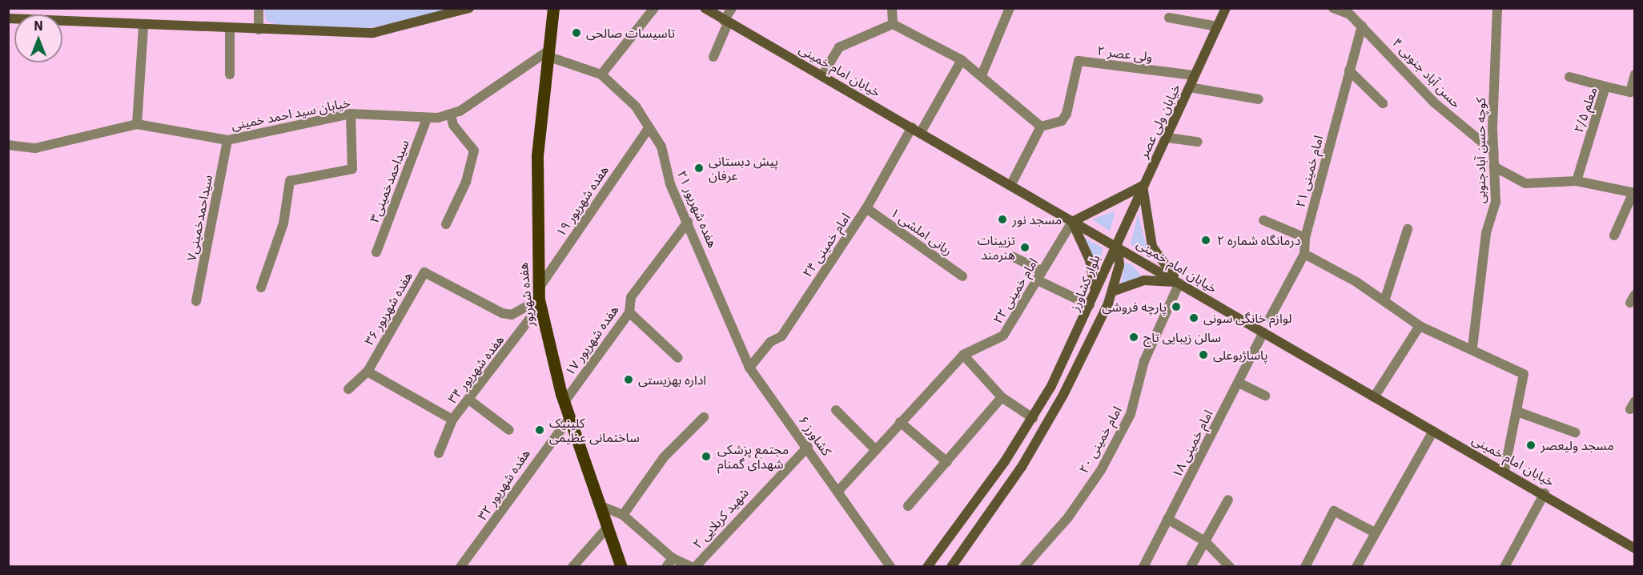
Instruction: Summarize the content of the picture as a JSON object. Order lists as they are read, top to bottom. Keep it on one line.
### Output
{"streets":{"main road":["خیابان امام خمینی","خیابان ولی عصر","بلوار کشاورز","هفده شهریور"],"street":["ولی عصر ۲","حسن آباد جنوبی ۴","معلم ۲/۵","خیابان سید احمد خمینی","کوچه حسن آبادجنوبی","امام خمینی ۲۱","سیداحمدخمینی۳","هفده شهریور ۱۹","هفده شهریور ۲۱","سیداحمدخمینی۷","ربانی املشی ۱","امام خمینی ۲۴","امام خمینی ۲۲","هفده شهریور ۳۶","هفده شهریور ۱۷","هفده شهریور ۳۴","کشاورز ۶","امام خمینی ۲۰","امام خمینی ۱۸","هفده شهریور ۳۲","شهید کربلایی ۲"]},"crossings":[["ولی عصر ۲","خیابان ولی عصر"],["خیابان امام خمینی","خیابان ولی عصر"],["خیابان امام خمینی","امام خمینی ۲۴"],["خیابان امام خمینی","بلوار کشاورز"],["خیابان امام خمینی","امام خمینی ۲۲"],["خیابان امام خمینی","امام خمینی ۲۰"],["خیابان امام خمینی","امام خمینی ۱۸"],["حسن آباد جنوبی ۴","کوچه حسن آبادجنوبی"],["حسن آباد جنوبی ۴","امام خمینی ۲۱"],["خیابان سید احمد خمینی","سیداحمدخمینی۳"],["خیابان سید احمد خمینی","هفده شهریور ۲۱"],["خیابان سید احمد خمینی","سیداحمدخمینی۷"],["خیابان سید احمد خمینی","هفده شهریور"],["خیابان ولی عصر","بلوار کشاورز"],["هفده شهریور ۱۹","هفده شهریور ۲۱"],["هفده شهریور ۱۹","هفده شهریور"],["هفده شهریور ۱۹","هفده شهریور ۳۶"],["هفده شهریور ۱۹","هفده شهریور ۳۴"],["هفده شهریور ۲۱","هفده شهریور"],["هفده شهریور ۲۱","هفده شهریور ۱۷"],["هفده شهریور ۲۱","کشاورز ۶"],["ربانی املشی ۱","امام خمینی ۲۴"],["امام خمینی ۲۴","کشاورز ۶"],["هفده شهریور","هفده شهریور ۳۶"],["هفده شهریور","هفده شهریور ۱۷"],["هفده شهریور","هفده شهریور ۳۴"],["هفده شهریور","هفده شهریور ۳۲"],["هفده شهریور ۳۶","هفده شهریور ۳۴"],["کشاورز ۶","شهید کربلایی ۲"]],"places":["تاسیسات صالحی","پیش دبستانی عرفان","مسجد نور","درمانگاه شماره ۲","تزیینات هنرمند","پارچه فروشی","لوازم خانگی سونی","سالن زیبایی تاج","پاساژبوعلی","اداره بهزیستی","کلینیک ساختمانی عظیمی","مسجد ولیعصر","مجتمع پزشکی شهدای گمنام"],"north":"top"}
